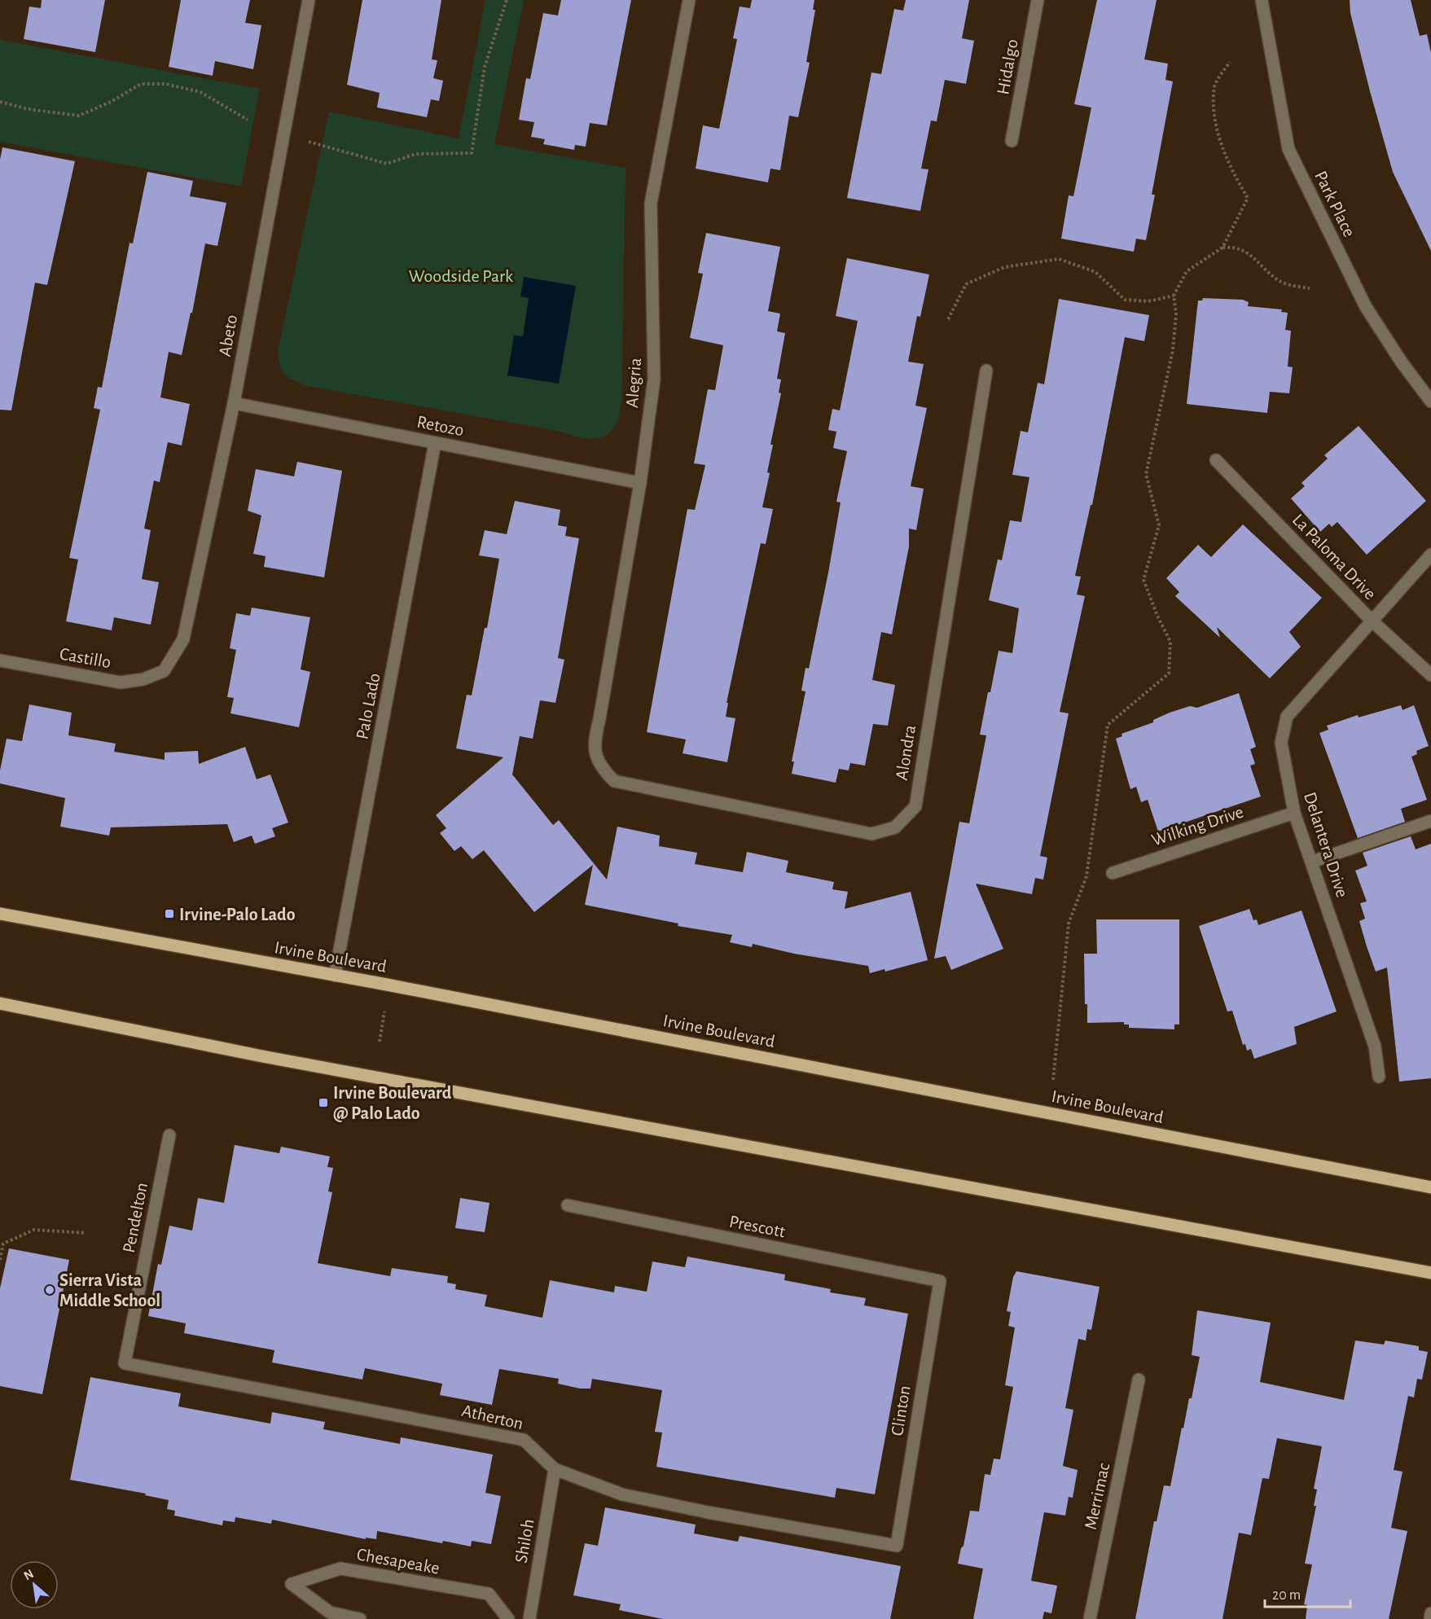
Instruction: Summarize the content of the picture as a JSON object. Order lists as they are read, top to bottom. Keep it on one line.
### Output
{"streets":{"main road":["Irvine Boulevard"],"street":["Hidalgo","Park Place","Abeto","Alegria","Retozo","La Paloma Drive","Castillo","Palo Lado","Alondra","Wilking Drive","Delantera Drive","Pendelton","Prescott","Clinton","Atherton","Merrimac","Shiloh","Chesapeake"]},"crossings":[["Abeto","Retozo"],["Abeto","Castillo"],["Alegria","Retozo"],["Alegria","Alondra"],["Retozo","Palo Lado"],["La Paloma Drive","Delantera Drive"],["Palo Lado","Irvine Boulevard"],["Wilking Drive","Delantera Drive"],["Pendelton","Atherton"],["Prescott","Clinton"],["Clinton","Atherton"],["Atherton","Shiloh"]],"parks":["Woodside Park"],"places":{"transit":["Irvine-Palo Lado","Irvine Boulevard @ Palo Lado"],"other":["Sierra Vista Middle School"]},"scale_bar":"20 m","north":"top left"}
